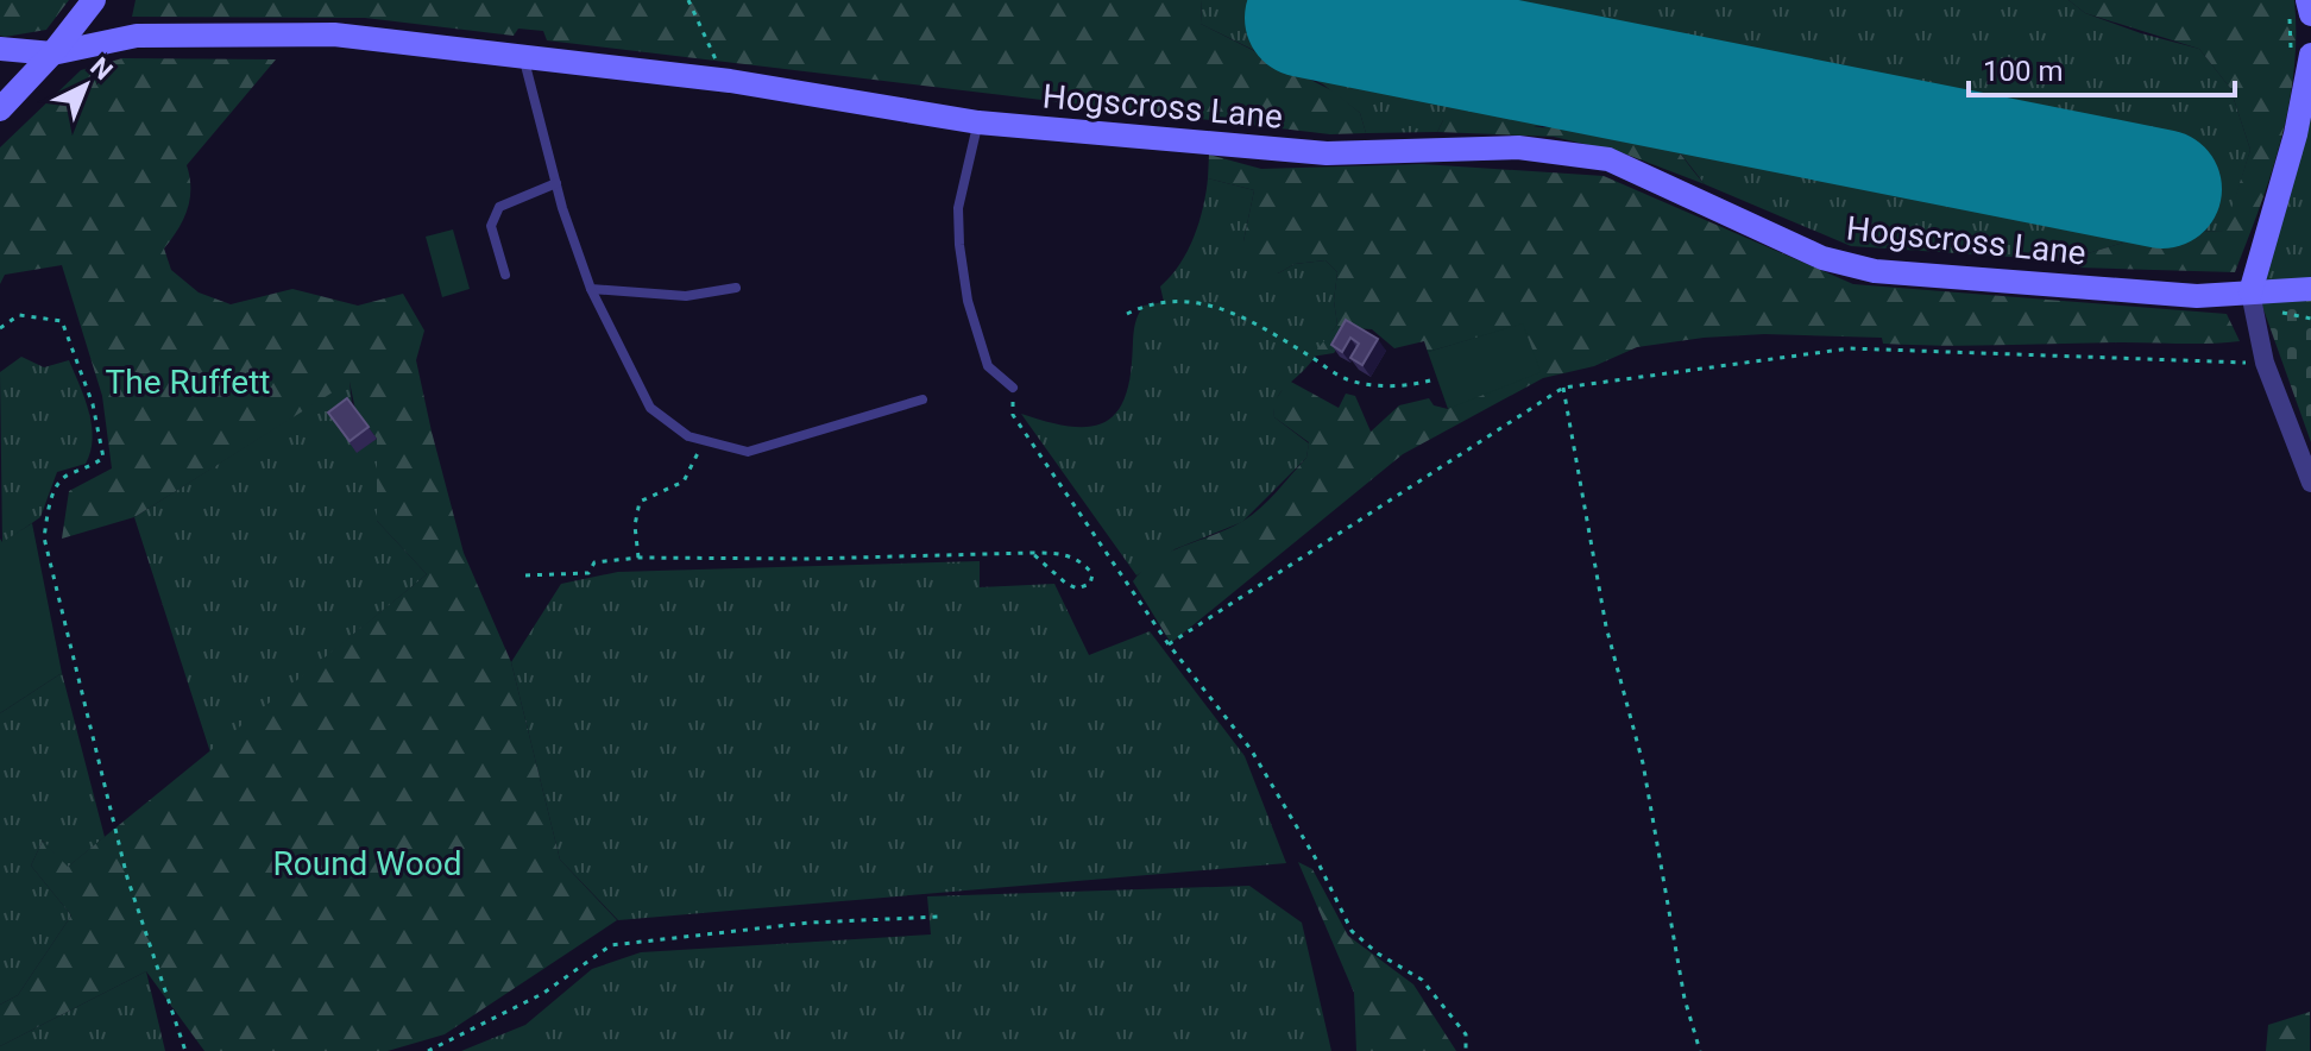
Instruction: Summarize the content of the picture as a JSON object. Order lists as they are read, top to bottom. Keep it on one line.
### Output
{"streets":{"street":["Hogscross Lane"]},"parks":["The Ruffett","Round Wood"],"scale_bar":"100 m","north":"top right"}
